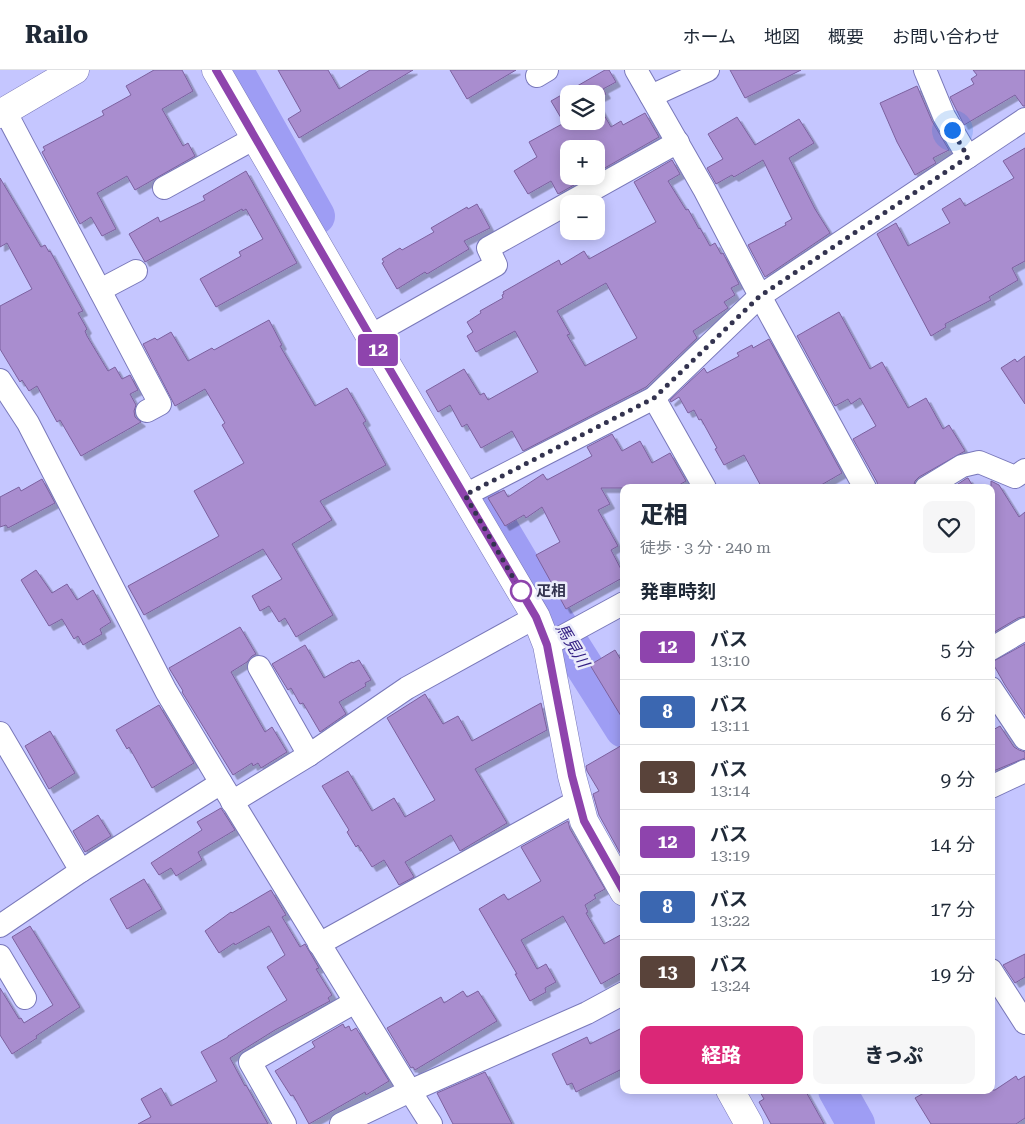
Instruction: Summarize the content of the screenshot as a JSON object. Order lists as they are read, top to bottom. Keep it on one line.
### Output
{"water":["馬見川"],"places":["疋相"],"lines":["bus line 12"],"page":{"header":"Railo","nav":["ホーム","地図","概要","お問い合わせ"],"on_map":"12","map_buttons":["+","−"],"heading":[["疋相","徒歩 · 3 分 · 240 m"],"発車時刻"],"list":[{"mark":"12","name":"バス","note":"13:10","value":"5 分"},{"mark":"8","name":"バス","note":"13:11","value":"6 分"},{"mark":"13","name":"バス","note":"13:14","value":"9 分"},{"mark":"12","name":"バス","note":"13:19","value":"14 分"},{"mark":"8","name":"バス","note":"13:22","value":"17 分"},{"mark":"13","name":"バス","note":"13:24","value":"19 分"}],"buttons":["経路","きっぷ"]}}
